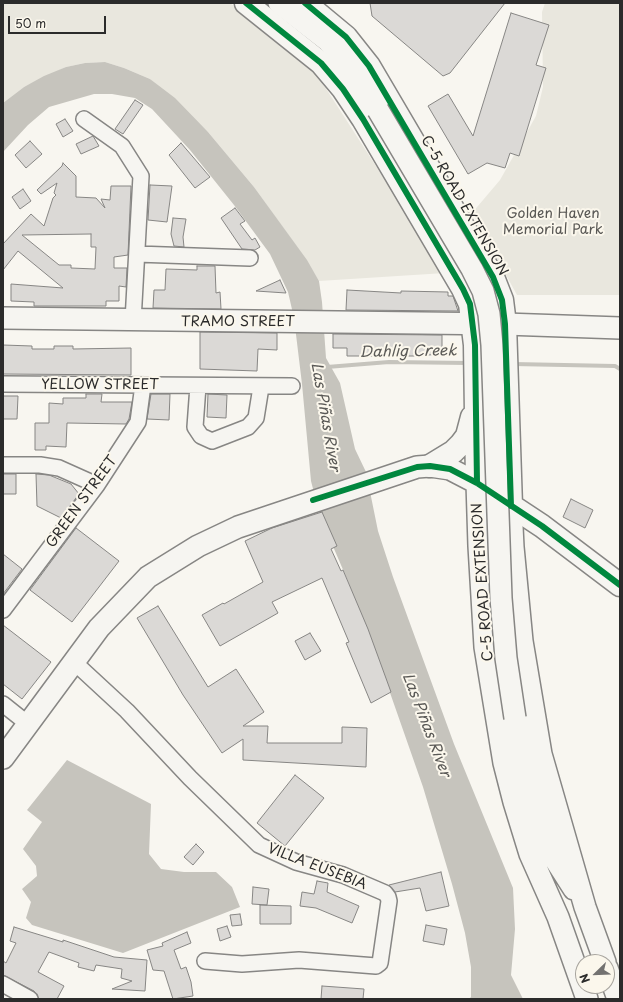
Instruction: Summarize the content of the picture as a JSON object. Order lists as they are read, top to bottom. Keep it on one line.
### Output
{"streets":{"main road":["C-5 ROAD EXTENSION","TRAMO STREET"],"street":["YELLOW STREET","GREEN STREET","VILLA EUSEBIA"]},"crossings":[["C-5 ROAD EXTENSION","TRAMO STREET"],["YELLOW STREET","GREEN STREET"]],"water":["Dahlig Creek","Las Piñas River"],"parks":["Golden Haven Memorial Park"],"scale_bar":"50 m","north":"bottom left"}
